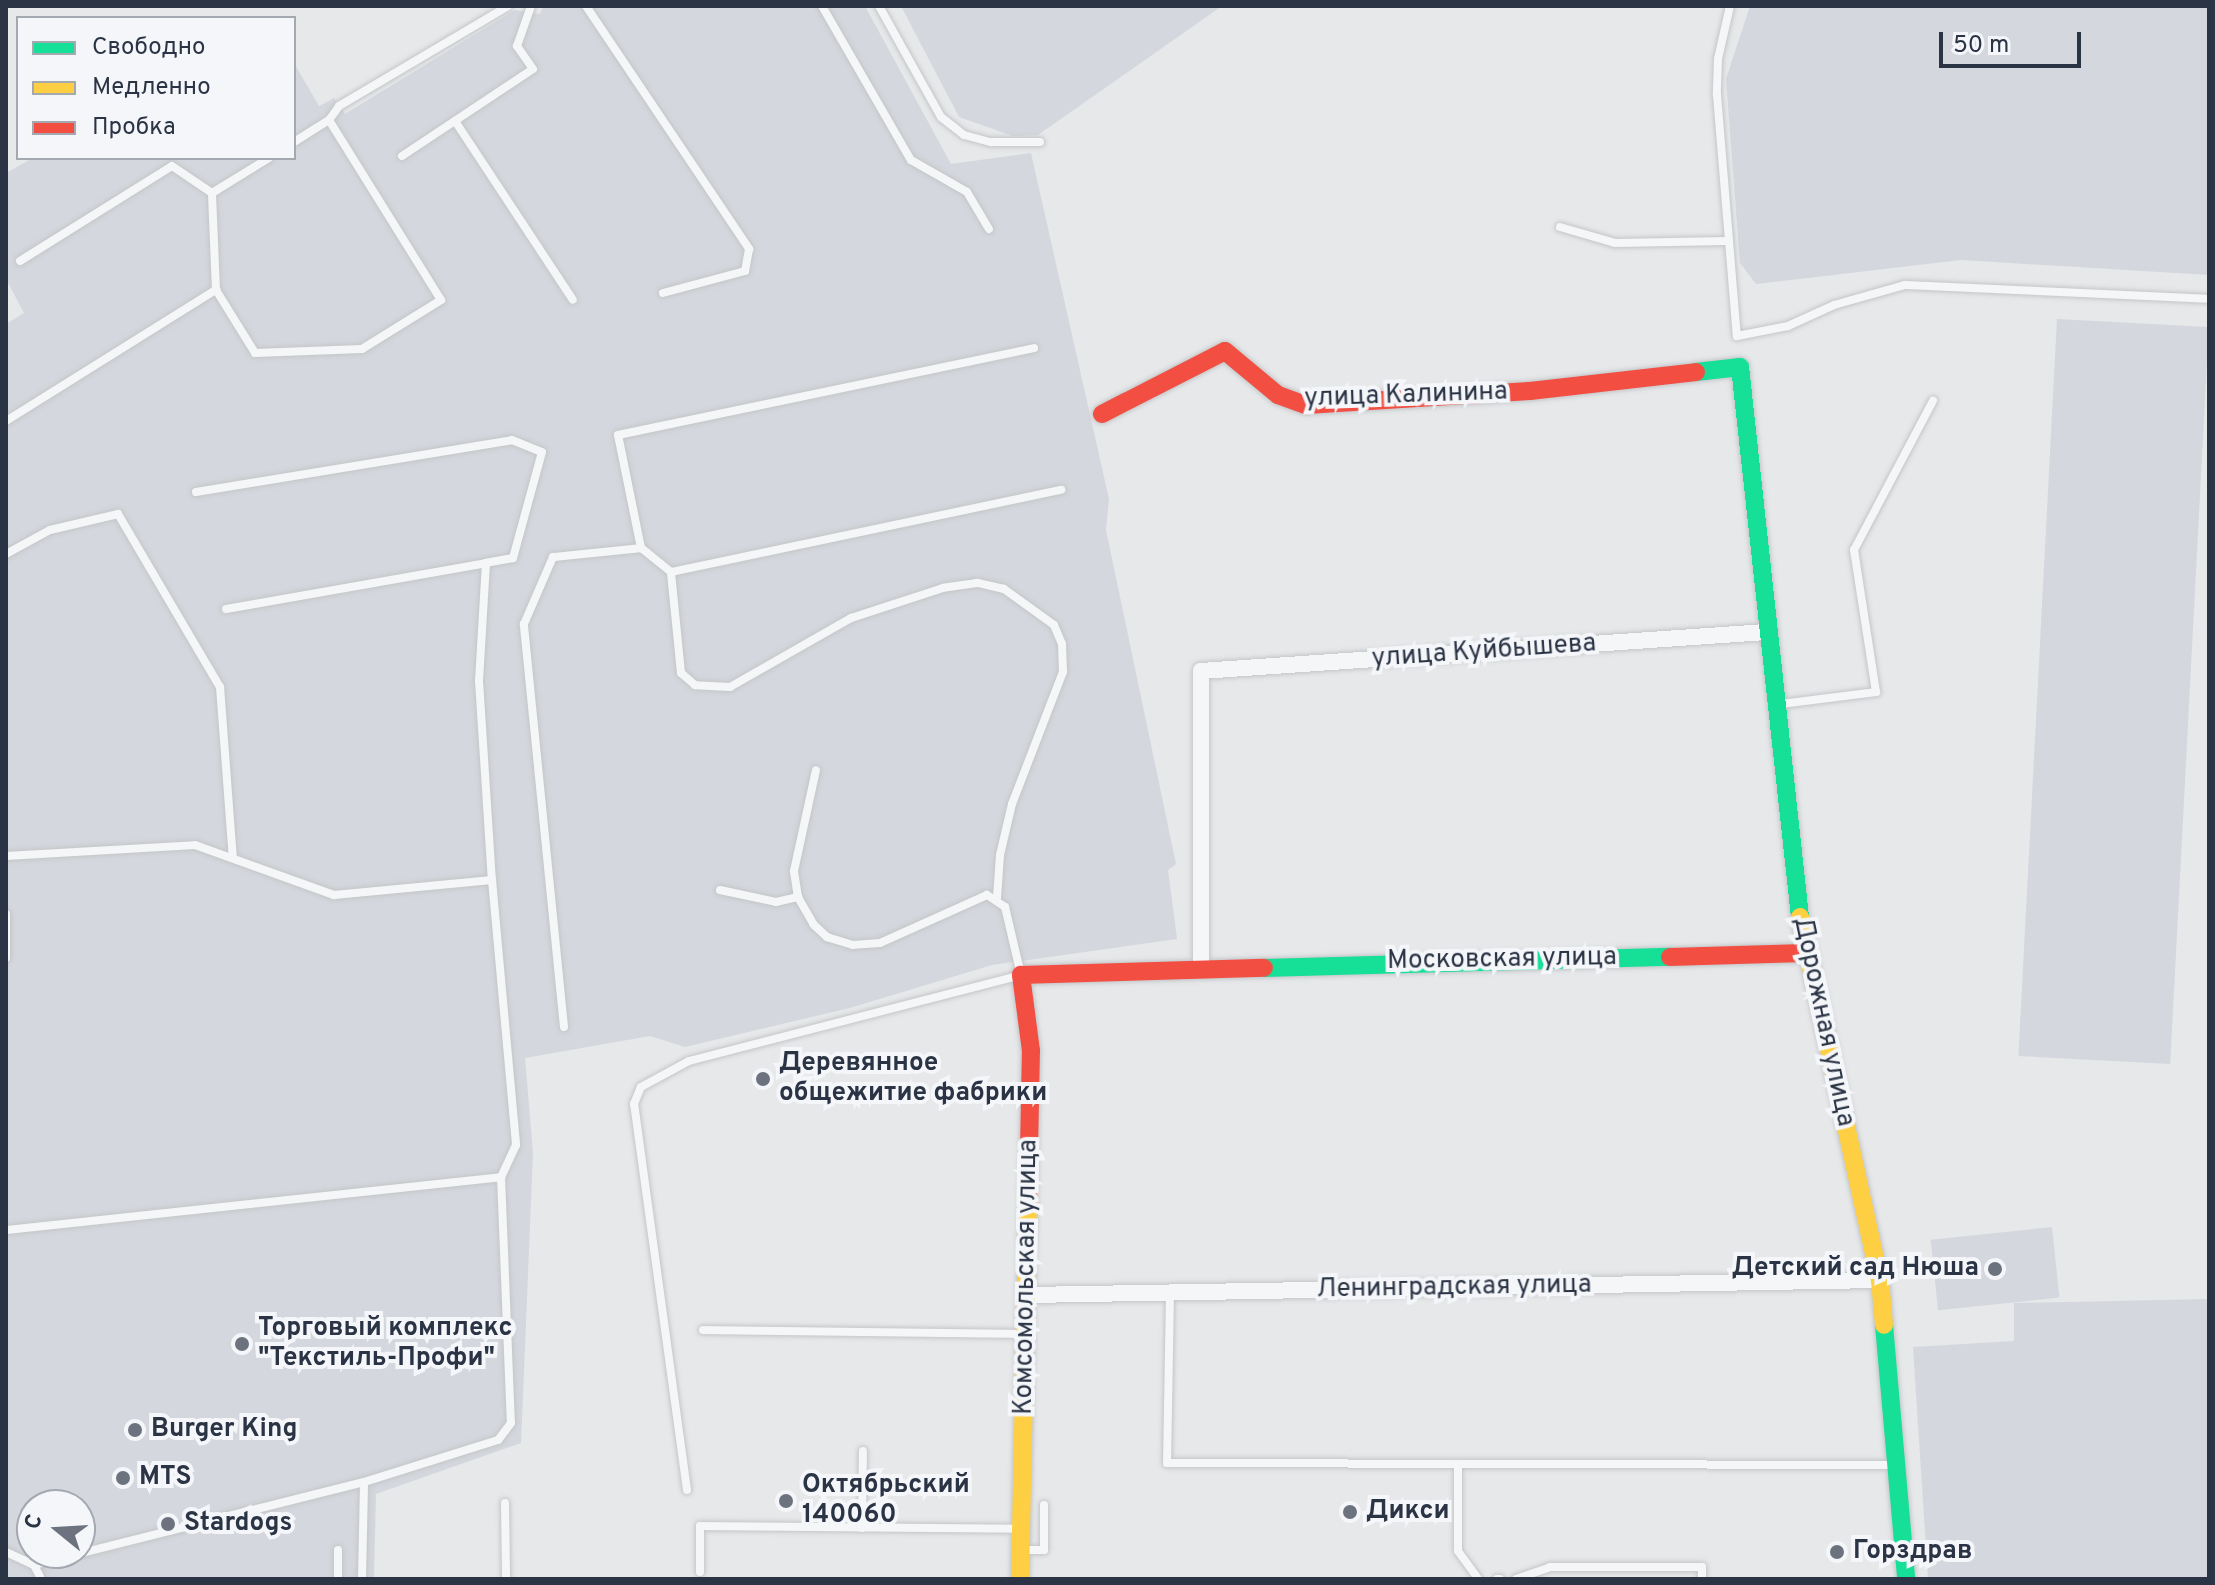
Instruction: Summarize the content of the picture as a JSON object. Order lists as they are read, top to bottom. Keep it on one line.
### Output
{"streets":{"street":["улица Калинина","улица Куйбышева","Московская улица","Дорожная улица","Комсомольская улица","Ленинградская улица"]},"crossings":[["улица Калинина","Дорожная улица"],["улица Куйбышева","Московская улица"],["улица Куйбышева","Дорожная улица"],["Московская улица","Дорожная улица"],["Московская улица","Комсомольская улица"],["Дорожная улица","Ленинградская улица"],["Комсомольская улица","Ленинградская улица"]],"places":["Деревянное общежитие фабрики","Детский сад Нюша","Торговый комплекс \"Текстиль-Профи\"","Burger King","MTS","Октябрьский 140060","Дикси","Stardogs","Горздрав"],"legend":["Свободно","Медленно","Пробка"],"scale_bar":"50 m","north":"left"}
